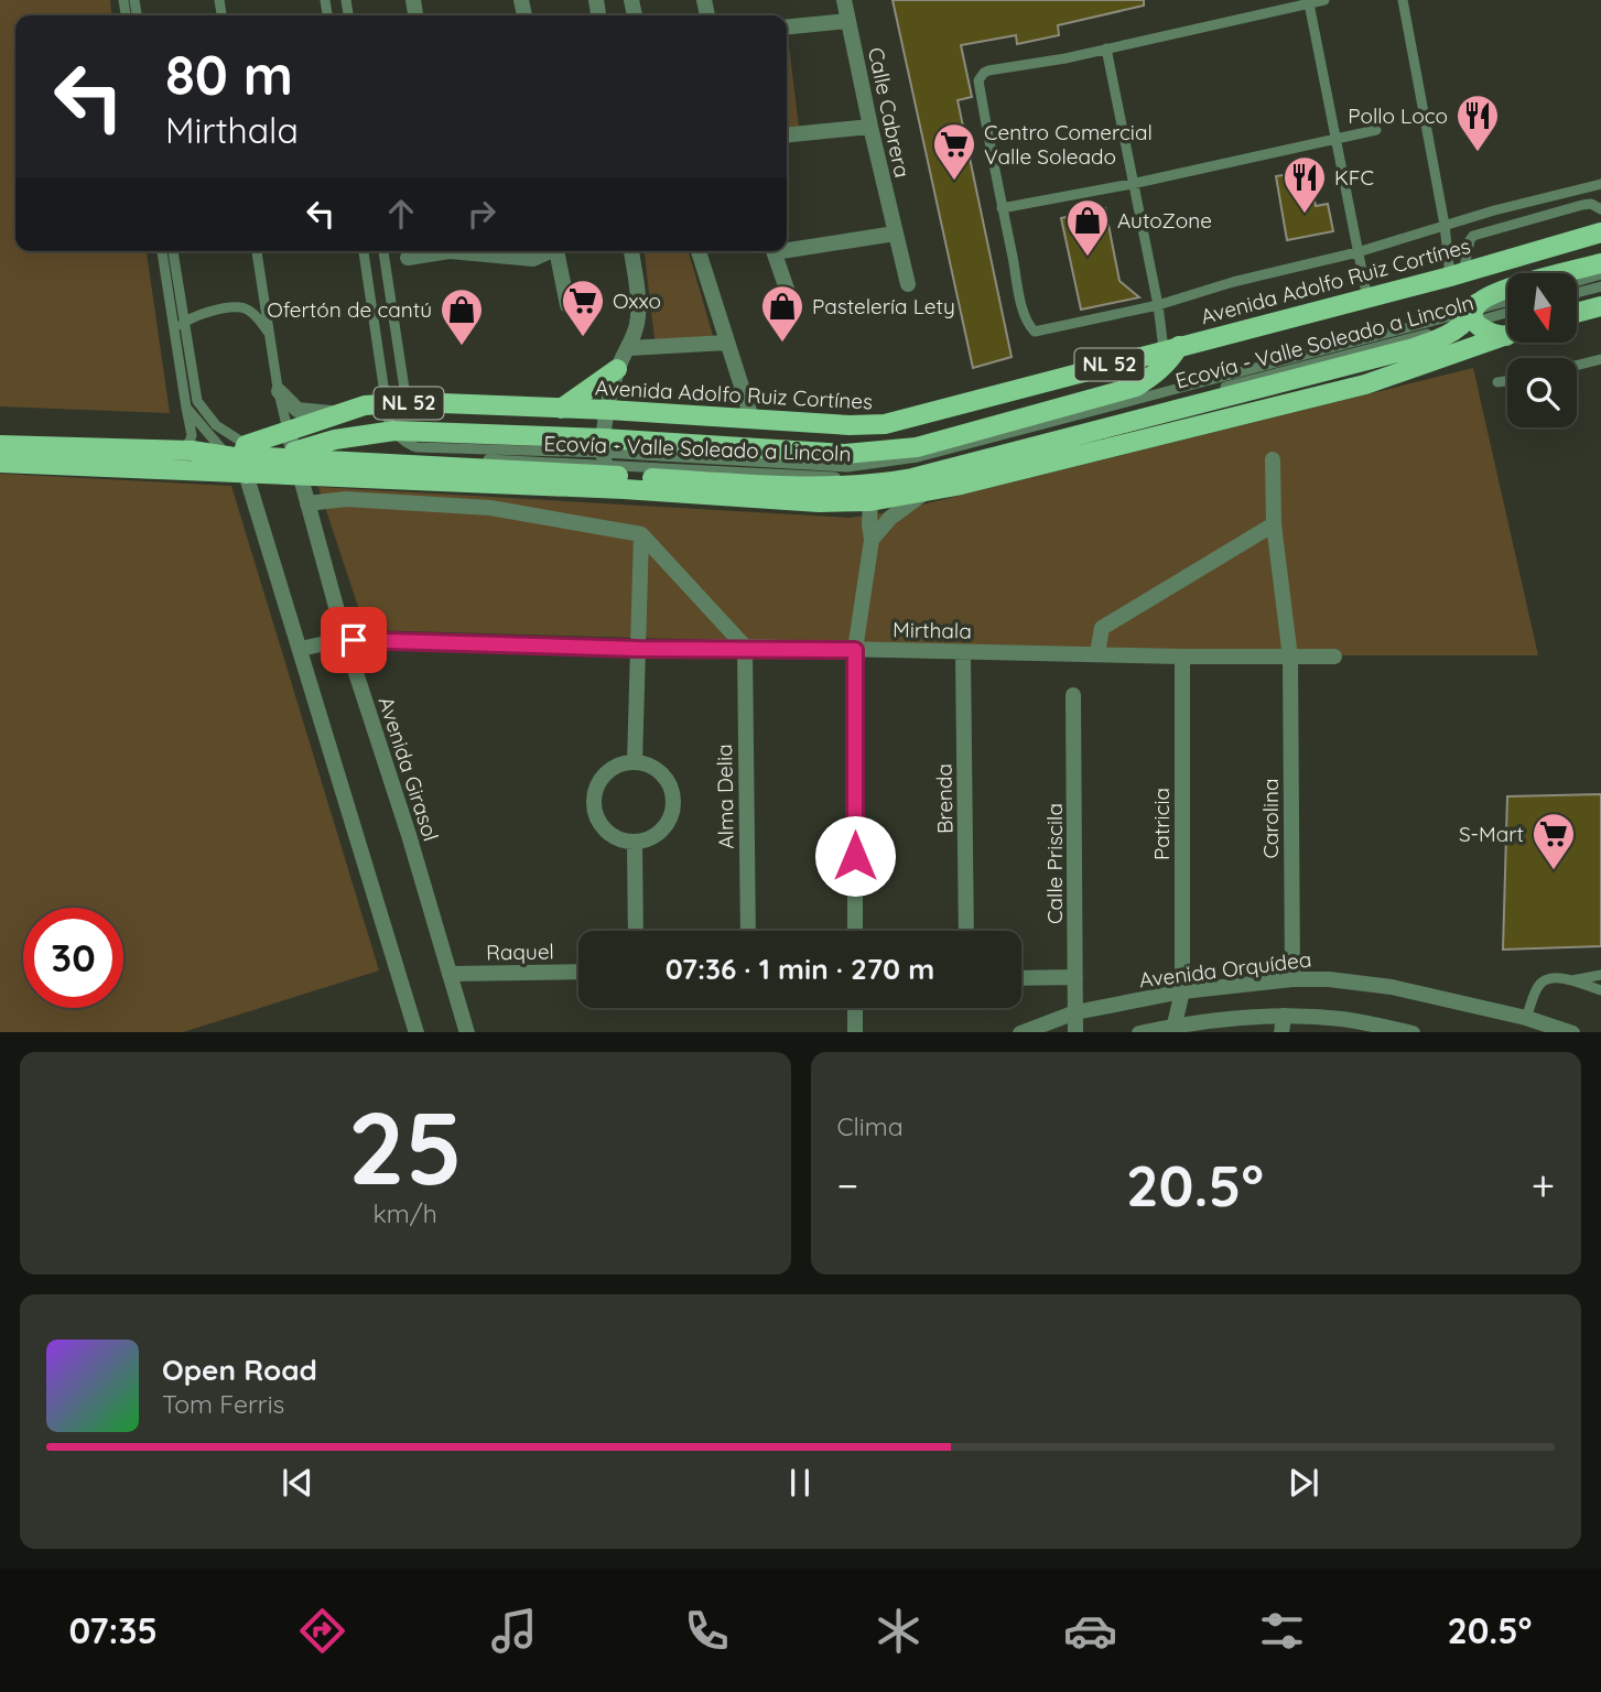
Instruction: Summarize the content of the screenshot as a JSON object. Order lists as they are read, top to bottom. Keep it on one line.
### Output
{"streets":{"main road":["Avenida Adolfo Ruiz Cortínes","NL 52"],"street":["Calle Cabrera","Mirthala","Avenida Girasol","Alma Delia","Brenda","Carolina","Patricia","Calle Priscila","Raquel","Avenida Orquídea"],"lane":["Ecovía - Valle Soleado a Lincoln"]},"crossings":[["Avenida Adolfo Ruiz Cortínes","Ecovía - Valle Soleado a Lincoln"],["Avenida Adolfo Ruiz Cortínes","Avenida Girasol"],["Ecovía - Valle Soleado a Lincoln","Avenida Girasol"],["Mirthala","Avenida Girasol"],["Mirthala","Alma Delia"],["Mirthala","Brenda"],["Mirthala","Carolina"],["Mirthala","Patricia"],["Avenida Girasol","Raquel"],["Carolina","Avenida Orquídea"],["Patricia","Avenida Orquídea"],["Calle Priscila","Avenida Orquídea"]],"places":{"restaurant":["Pollo Loco","KFC"],"supermarket":["Centro Comercial Valle Soleado","Oxxo","S-Mart"],"shop":["AutoZone","Pastelería Lety","Ofertón de cantú"]},"north":"bottom","page":{"turn":["80 m","Mirthala"],"limit":"30","trip":"07:36 · 1 min · 270 m","tile":[["25","km/h"],"Clima"],"heat":["−","20.5°","+"],"song":["Open Road","Tom Ferris"],"tabs":["07:35","20.5°"]}}
